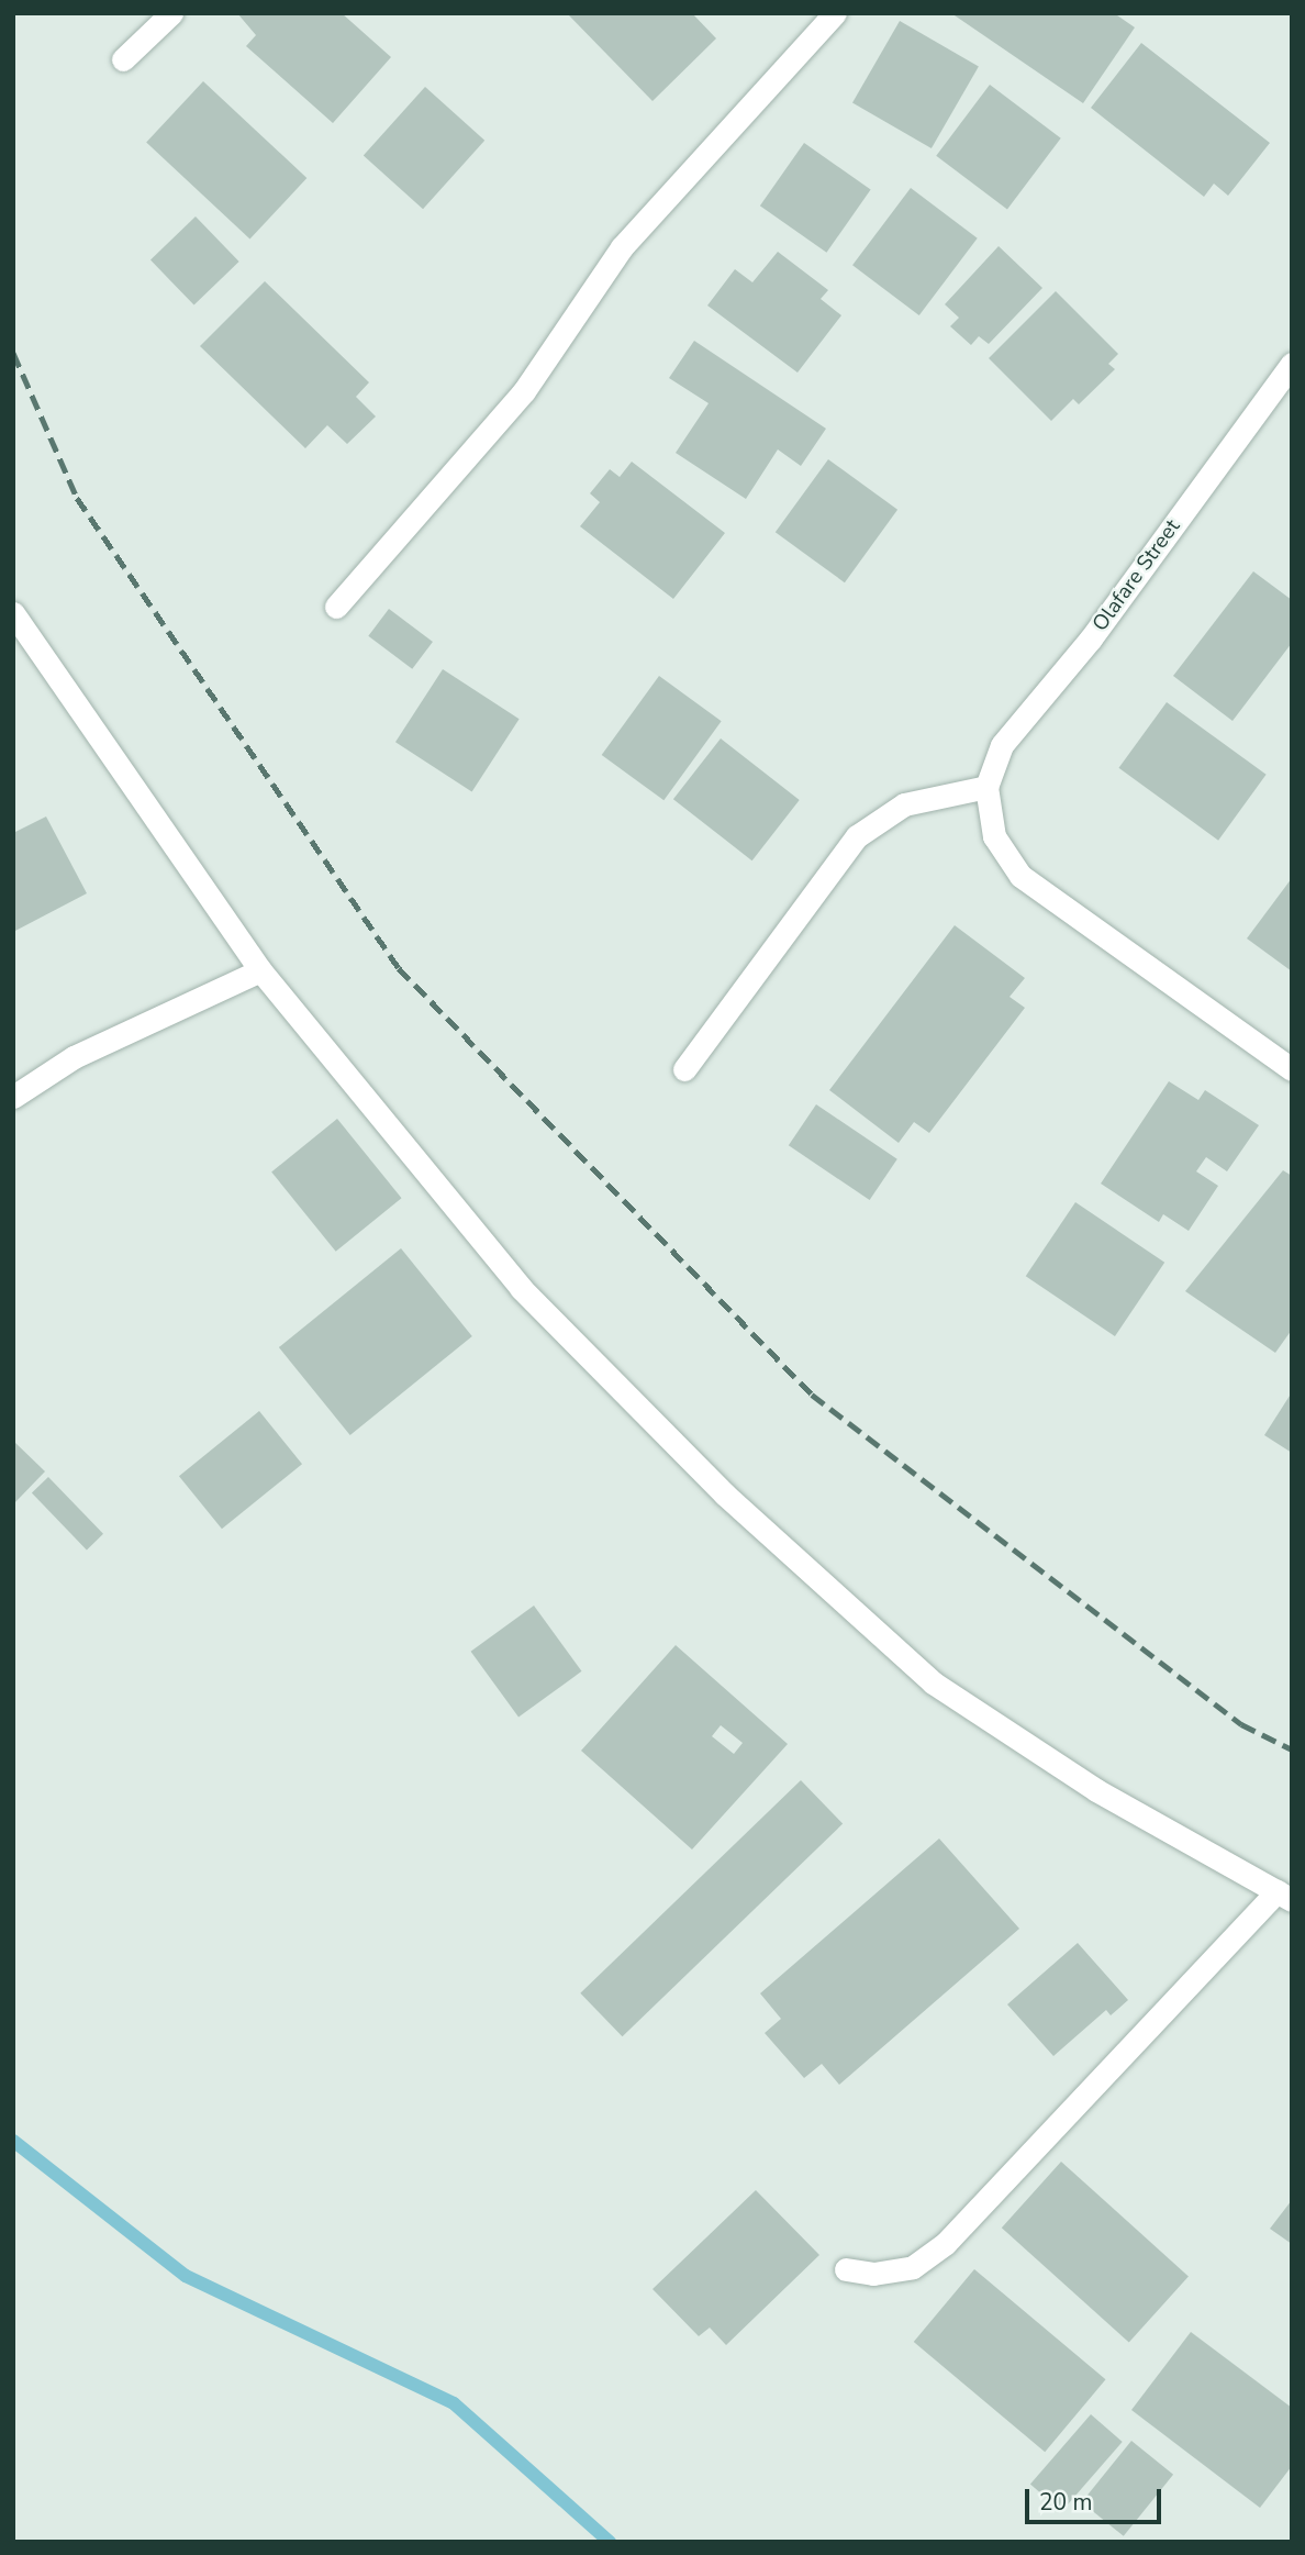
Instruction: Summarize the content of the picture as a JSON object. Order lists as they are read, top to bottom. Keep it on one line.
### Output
{"streets":{"street":["Olafare Street"]},"scale_bar":"20 m"}
